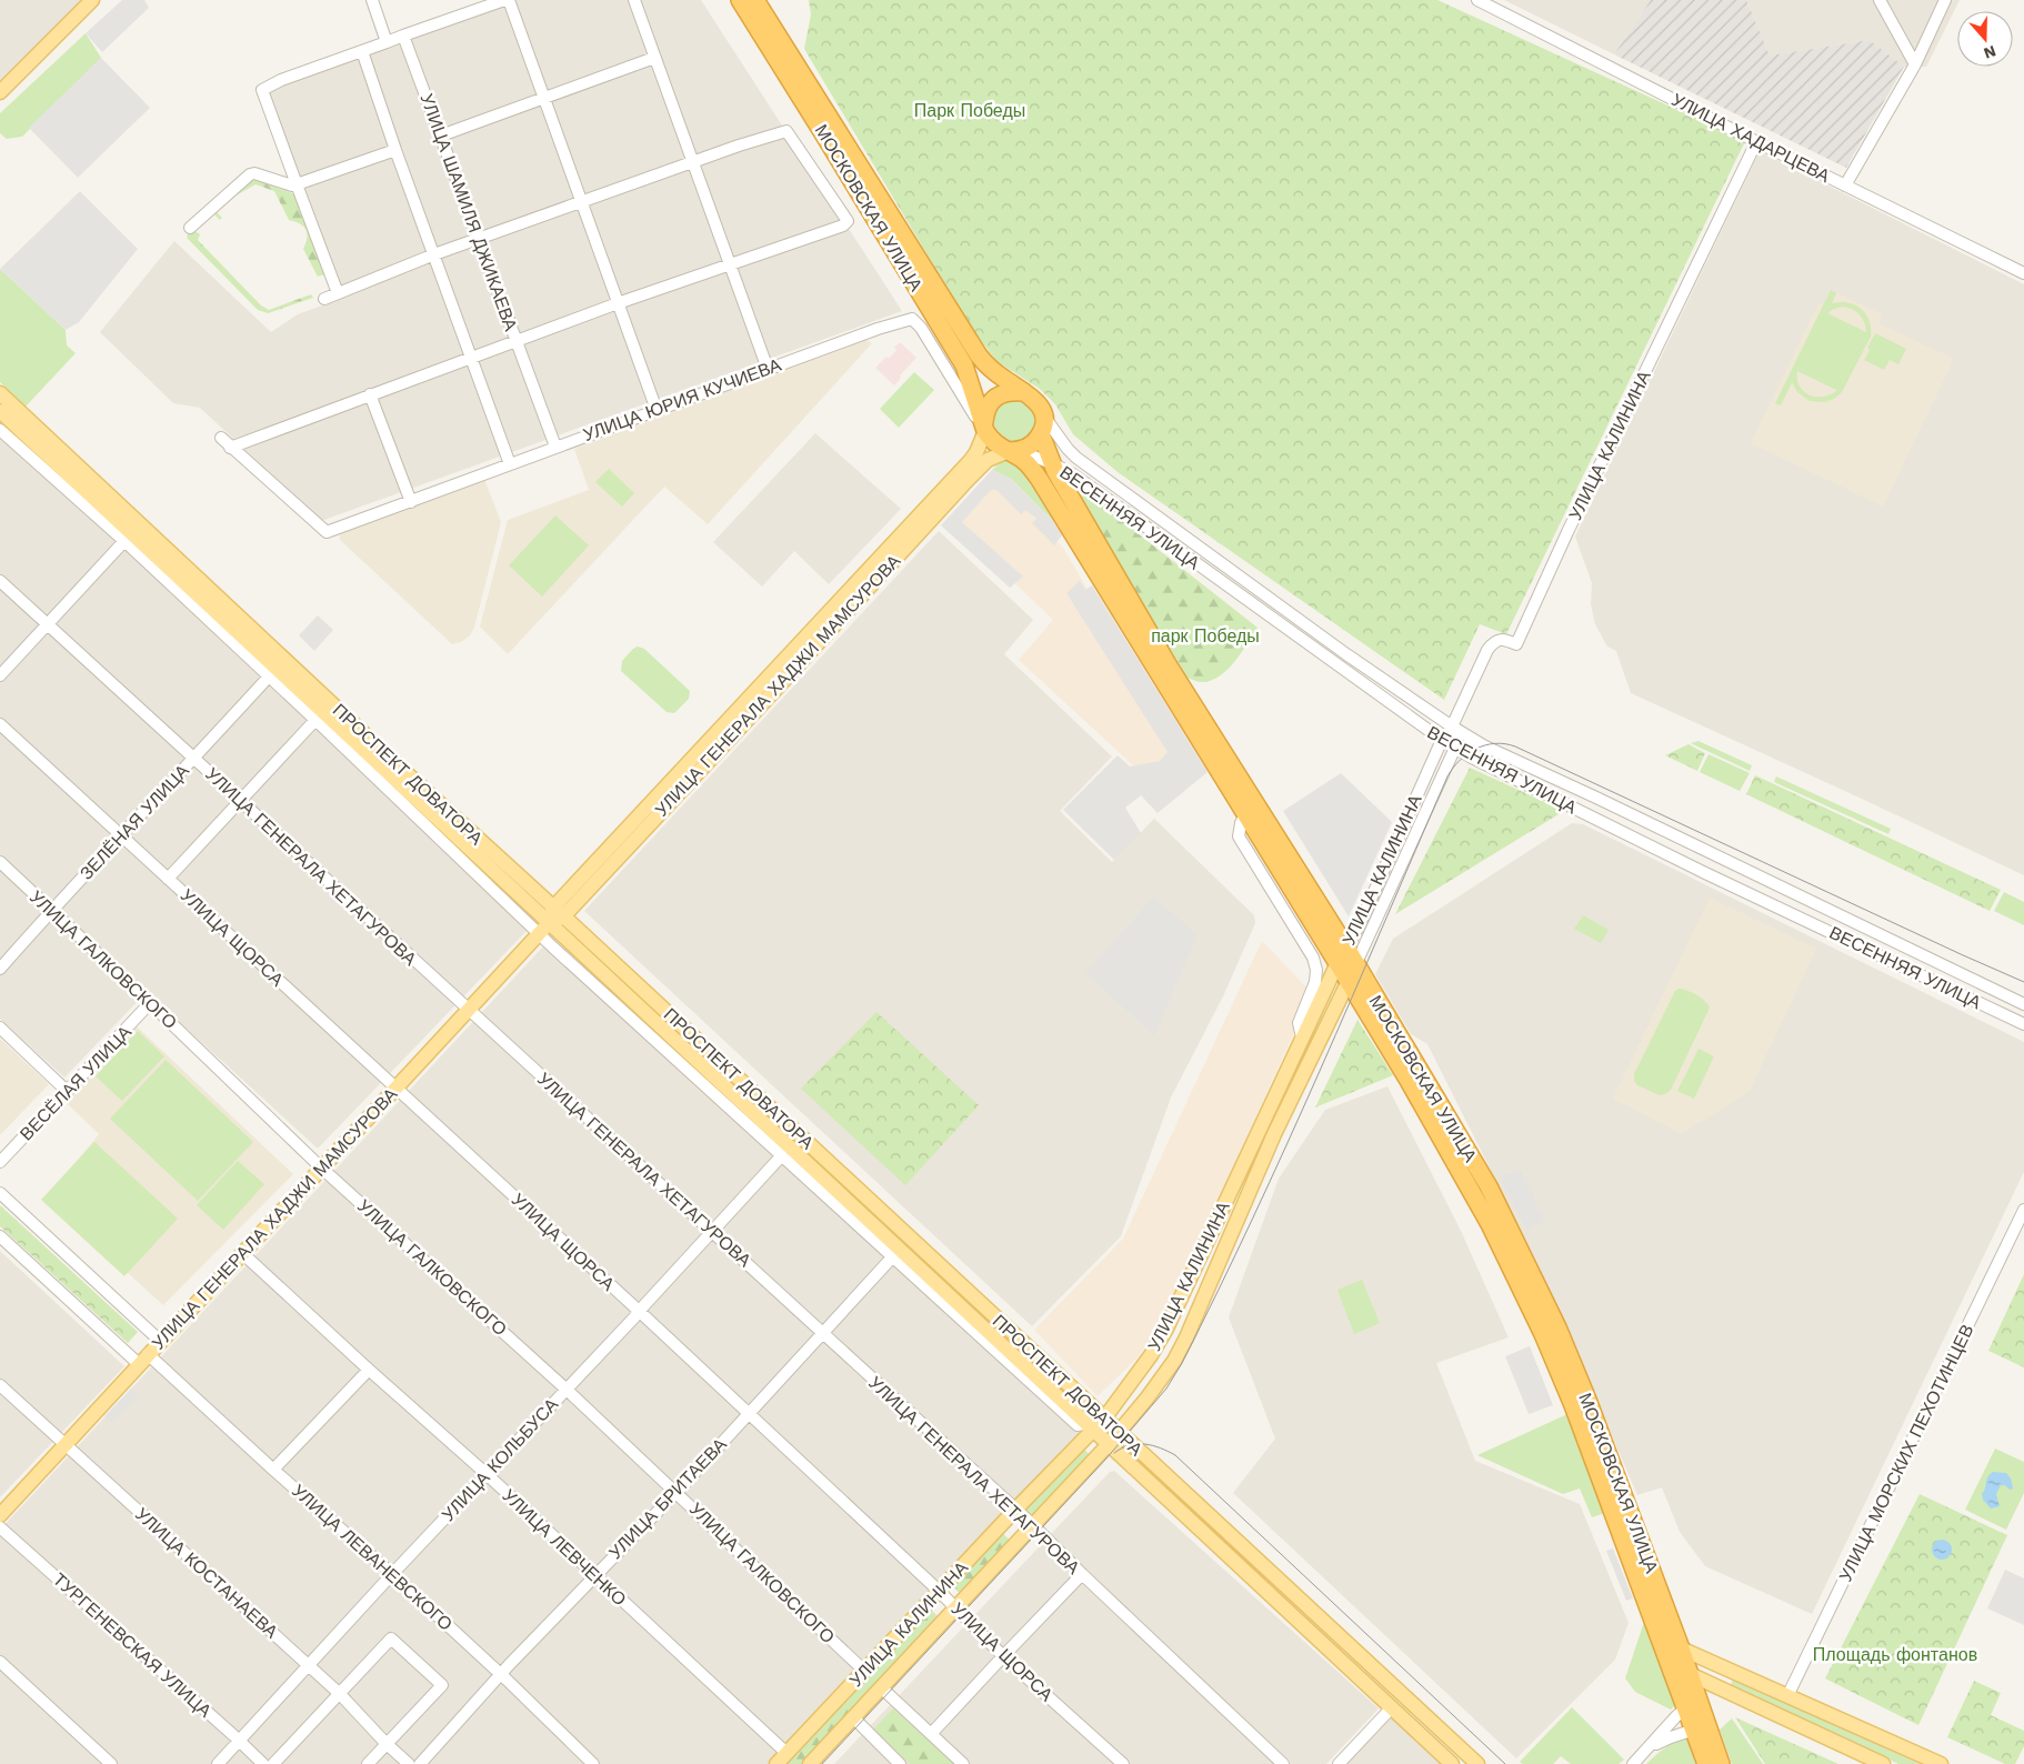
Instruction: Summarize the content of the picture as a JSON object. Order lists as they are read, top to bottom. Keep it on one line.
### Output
{"streets":{"highway":["МОСКОВСКАЯ УЛИЦА"],"main road":["УЛИЦА КАЛИНИНА","УЛИЦА ГЕНЕРАЛА ХАДЖИ МАМСУРОВА","ПРОСПЕКТ ДОВАТОРА"],"street":["УЛИЦА ХАДАРЦЕВА","УЛИЦА ШАМИЛЯ ДЖИКАЕВА","УЛИЦА ЮРИЯ КУЧИЕВА","ВЕСЕННЯЯ УЛИЦА","ЗЕЛЁНАЯ УЛИЦА","УЛИЦА ГЕНЕРАЛА ХЕТАГУРОВА","УЛИЦА ЩОРСА","УЛИЦА ГАЛКОВСКОГО","ВЕСЁЛАЯ УЛИЦА","УЛИЦА МОРСКИХ ПЕХОТИНЦЕВ","УЛИЦА КОЛЬБУСА","УЛИЦА БРИТАЕВА","УЛИЦА ЛЕВЧЕНКО","УЛИЦА ЛЕВАНЕВСКОГО","УЛИЦА КОСТАНАЕВА","ТУРГЕНЕВСКАЯ УЛИЦА"]},"crossings":[["УЛИЦА ХАДАРЦЕВА","УЛИЦА КАЛИНИНА"],["МОСКОВСКАЯ УЛИЦА","УЛИЦА ЮРИЯ КУЧИЕВА"],["МОСКОВСКАЯ УЛИЦА","УЛИЦА КАЛИНИНА"],["МОСКОВСКАЯ УЛИЦА","ВЕСЕННЯЯ УЛИЦА"],["МОСКОВСКАЯ УЛИЦА","УЛИЦА ГЕНЕРАЛА ХАДЖИ МАМСУРОВА"],["УЛИЦА ШАМИЛЯ ДЖИКАЕВА","УЛИЦА ЮРИЯ КУЧИЕВА"],["УЛИЦА ЮРИЯ КУЧИЕВА","ВЕСЕННЯЯ УЛИЦА"],["УЛИЦА ЮРИЯ КУЧИЕВА","УЛИЦА ГЕНЕРАЛА ХАДЖИ МАМСУРОВА"],["УЛИЦА КАЛИНИНА","ВЕСЕННЯЯ УЛИЦА"],["УЛИЦА КАЛИНИНА","ПРОСПЕКТ ДОВАТОРА"],["УЛИЦА КАЛИНИНА","УЛИЦА ГЕНЕРАЛА ХЕТАГУРОВА"],["УЛИЦА КАЛИНИНА","УЛИЦА ЩОРСА"],["УЛИЦА КАЛИНИНА","УЛИЦА ГАЛКОВСКОГО"],["УЛИЦА КАЛИНИНА","УЛИЦА ЛЕВЧЕНКО"],["ВЕСЕННЯЯ УЛИЦА","УЛИЦА ГЕНЕРАЛА ХАДЖИ МАМСУРОВА"],["УЛИЦА ГЕНЕРАЛА ХАДЖИ МАМСУРОВА","ПРОСПЕКТ ДОВАТОРА"],["УЛИЦА ГЕНЕРАЛА ХАДЖИ МАМСУРОВА","УЛИЦА ГЕНЕРАЛА ХЕТАГУРОВА"],["УЛИЦА ГЕНЕРАЛА ХАДЖИ МАМСУРОВА","УЛИЦА ЩОРСА"],["УЛИЦА ГЕНЕРАЛА ХАДЖИ МАМСУРОВА","УЛИЦА ГАЛКОВСКОГО"],["УЛИЦА ГЕНЕРАЛА ХАДЖИ МАМСУРОВА","УЛИЦА ЛЕВЧЕНКО"],["УЛИЦА ГЕНЕРАЛА ХАДЖИ МАМСУРОВА","УЛИЦА ЛЕВАНЕВСКОГО"],["УЛИЦА ГЕНЕРАЛА ХАДЖИ МАМСУРОВА","УЛИЦА КОСТАНАЕВА"],["ПРОСПЕКТ ДОВАТОРА","ЗЕЛЁНАЯ УЛИЦА"],["ПРОСПЕКТ ДОВАТОРА","УЛИЦА КОЛЬБУСА"],["ПРОСПЕКТ ДОВАТОРА","УЛИЦА БРИТАЕВА"],["ЗЕЛЁНАЯ УЛИЦА","УЛИЦА ГЕНЕРАЛА ХЕТАГУРОВА"],["ЗЕЛЁНАЯ УЛИЦА","УЛИЦА ЩОРСА"],["ЗЕЛЁНАЯ УЛИЦА","УЛИЦА ГАЛКОВСКОГО"],["УЛИЦА ГЕНЕРАЛА ХЕТАГУРОВА","УЛИЦА КОЛЬБУСА"],["УЛИЦА ГЕНЕРАЛА ХЕТАГУРОВА","УЛИЦА БРИТАЕВА"],["УЛИЦА ЩОРСА","УЛИЦА КОЛЬБУСА"],["УЛИЦА ЩОРСА","УЛИЦА БРИТАЕВА"],["УЛИЦА ГАЛКОВСКОГО","ВЕСЁЛАЯ УЛИЦА"],["УЛИЦА ГАЛКОВСКОГО","УЛИЦА КОЛЬБУСА"],["УЛИЦА ГАЛКОВСКОГО","УЛИЦА БРИТАЕВА"],["УЛИЦА КОЛЬБУСА","УЛИЦА ЛЕВЧЕНКО"],["УЛИЦА КОЛЬБУСА","УЛИЦА ЛЕВАНЕВСКОГО"],["УЛИЦА КОЛЬБУСА","УЛИЦА КОСТАНАЕВА"],["УЛИЦА КОЛЬБУСА","ТУРГЕНЕВСКАЯ УЛИЦА"],["УЛИЦА БРИТАЕВА","УЛИЦА ЛЕВЧЕНКО"],["УЛИЦА БРИТАЕВА","УЛИЦА ЛЕВАНЕВСКОГО"]],"parks":["Парк Победы","парк Победы","Площадь фонтанов"],"north":"bottom"}
